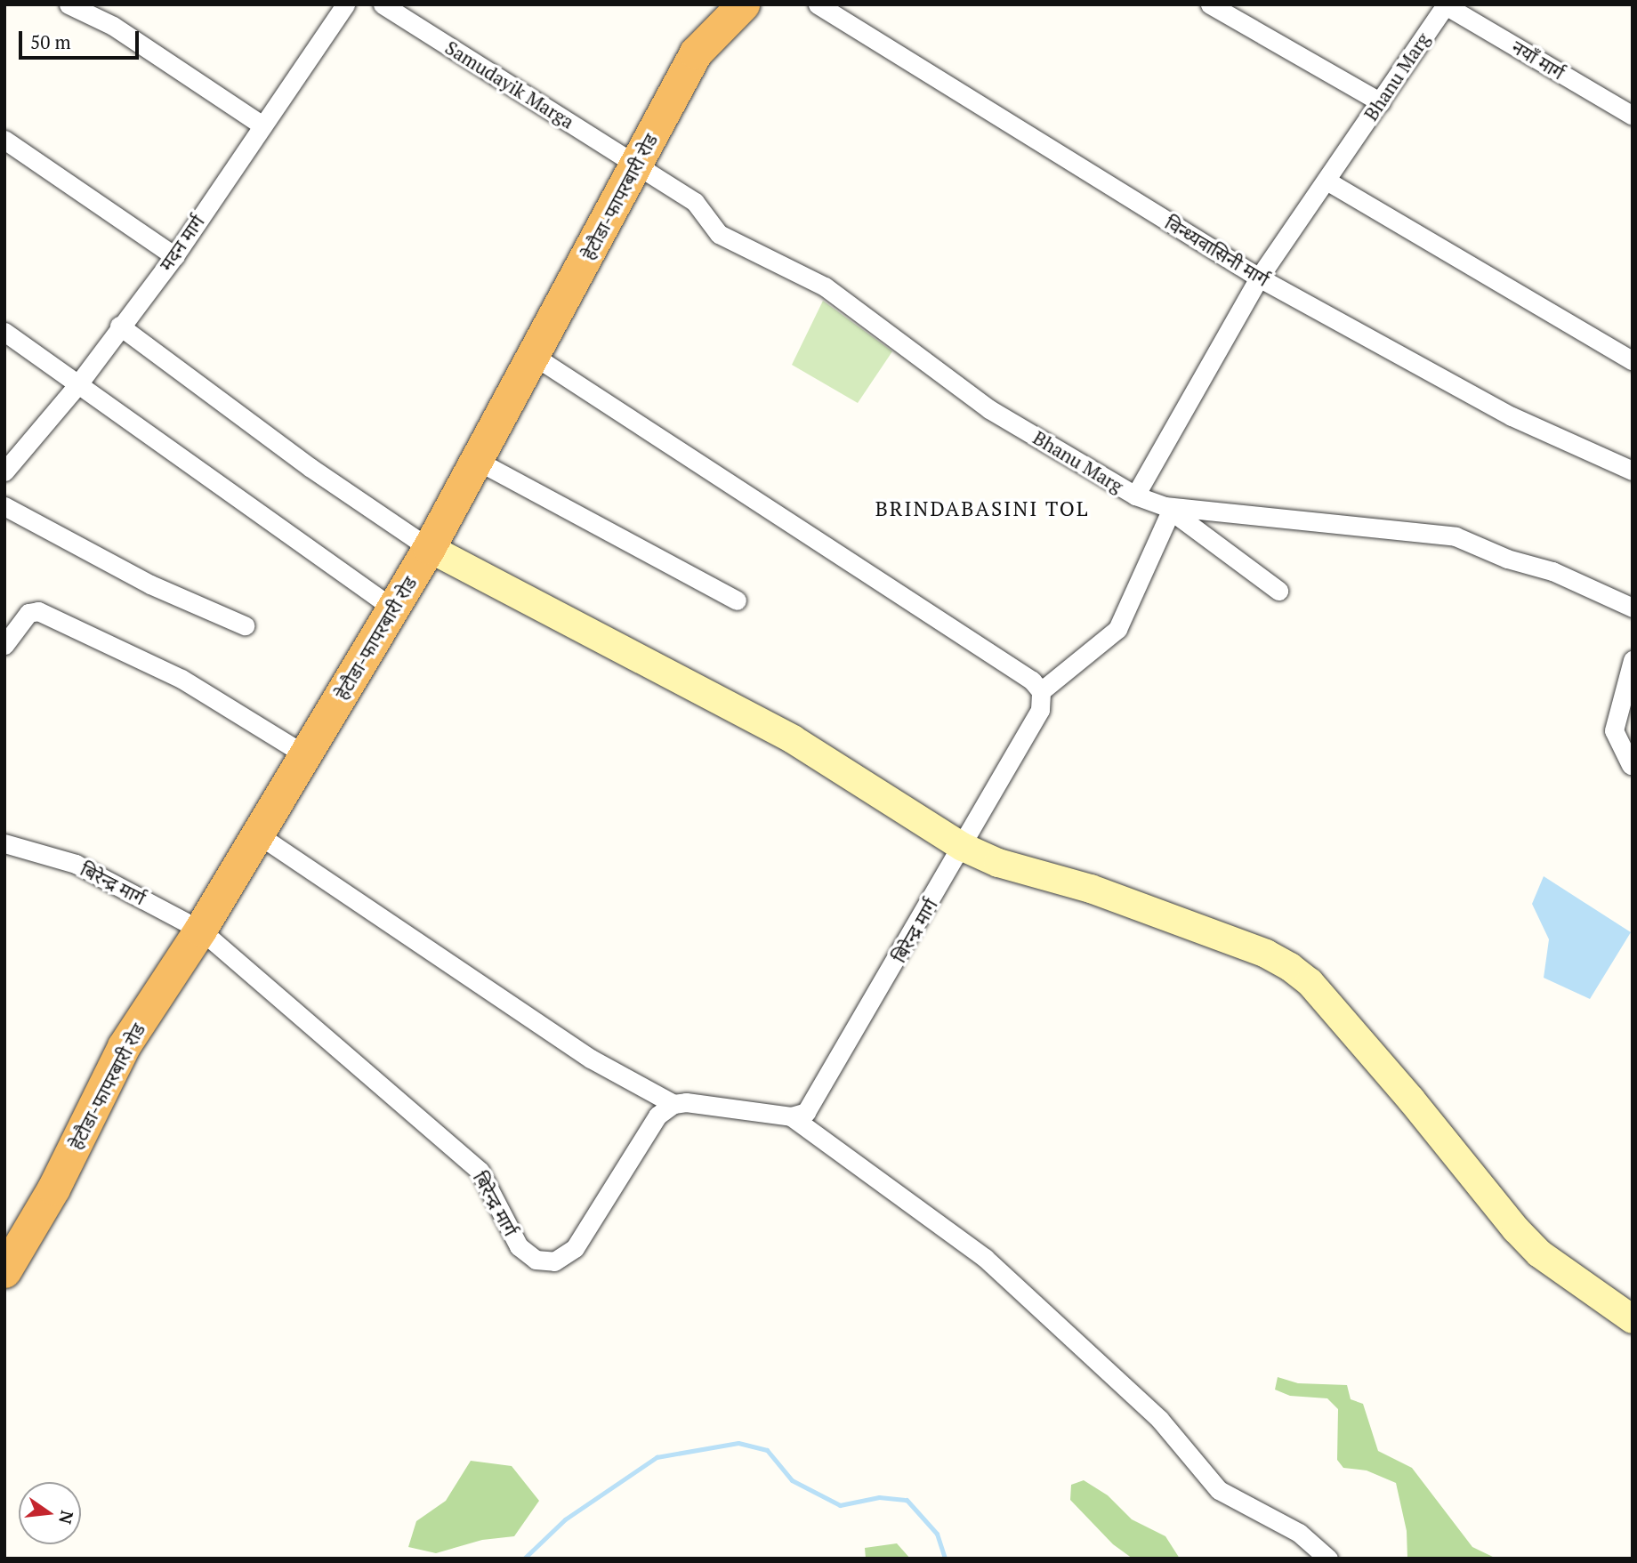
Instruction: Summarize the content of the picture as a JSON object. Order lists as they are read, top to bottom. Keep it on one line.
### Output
{"streets":{"highway":["हेटौडा-फापरबारी रोड"],"street":["नयाँ मार्ग","Bhanu Marg","Samudayik Marga","मदन मार्ग","विन्ध्यवासिनी मार्ग","बिरेन्द्र मार्ग"]},"crossings":[["नयाँ मार्ग","Bhanu Marg"],["Bhanu Marg","Samudayik Marga"],["Bhanu Marg","हेटौडा-फापरबारी रोड"],["Bhanu Marg","विन्ध्यवासिनी मार्ग"],["Samudayik Marga","हेटौडा-फापरबारी रोड"],["हेटौडा-फापरबारी रोड","बिरेन्द्र मार्ग"]],"districts":["BRINDABASINI TOL"],"scale_bar":"50 m","north":"right"}
